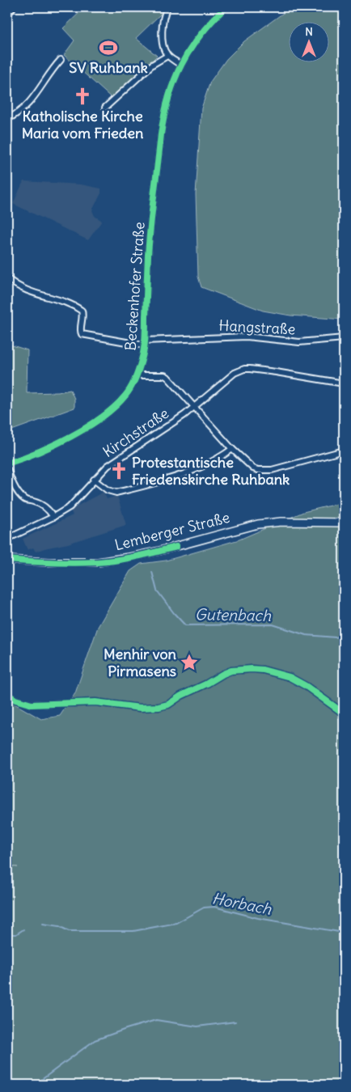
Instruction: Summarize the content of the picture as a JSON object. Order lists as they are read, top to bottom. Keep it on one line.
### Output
{"streets":{"main road":["Lemberger Straße"],"street":["Beckenhofer Straße","Hangstraße","Kirchstraße"]},"crossings":[["Beckenhofer Straße","Hangstraße"]],"water":["Gutenbach","Horbach"],"places":{"sports":["SV Ruhbank"],"church":["Katholische Kirche Maria vom Frieden","Protestantische Friedenskirche Ruhbank"],"place":["Menhir von Pirmasens"]},"north":"top"}
